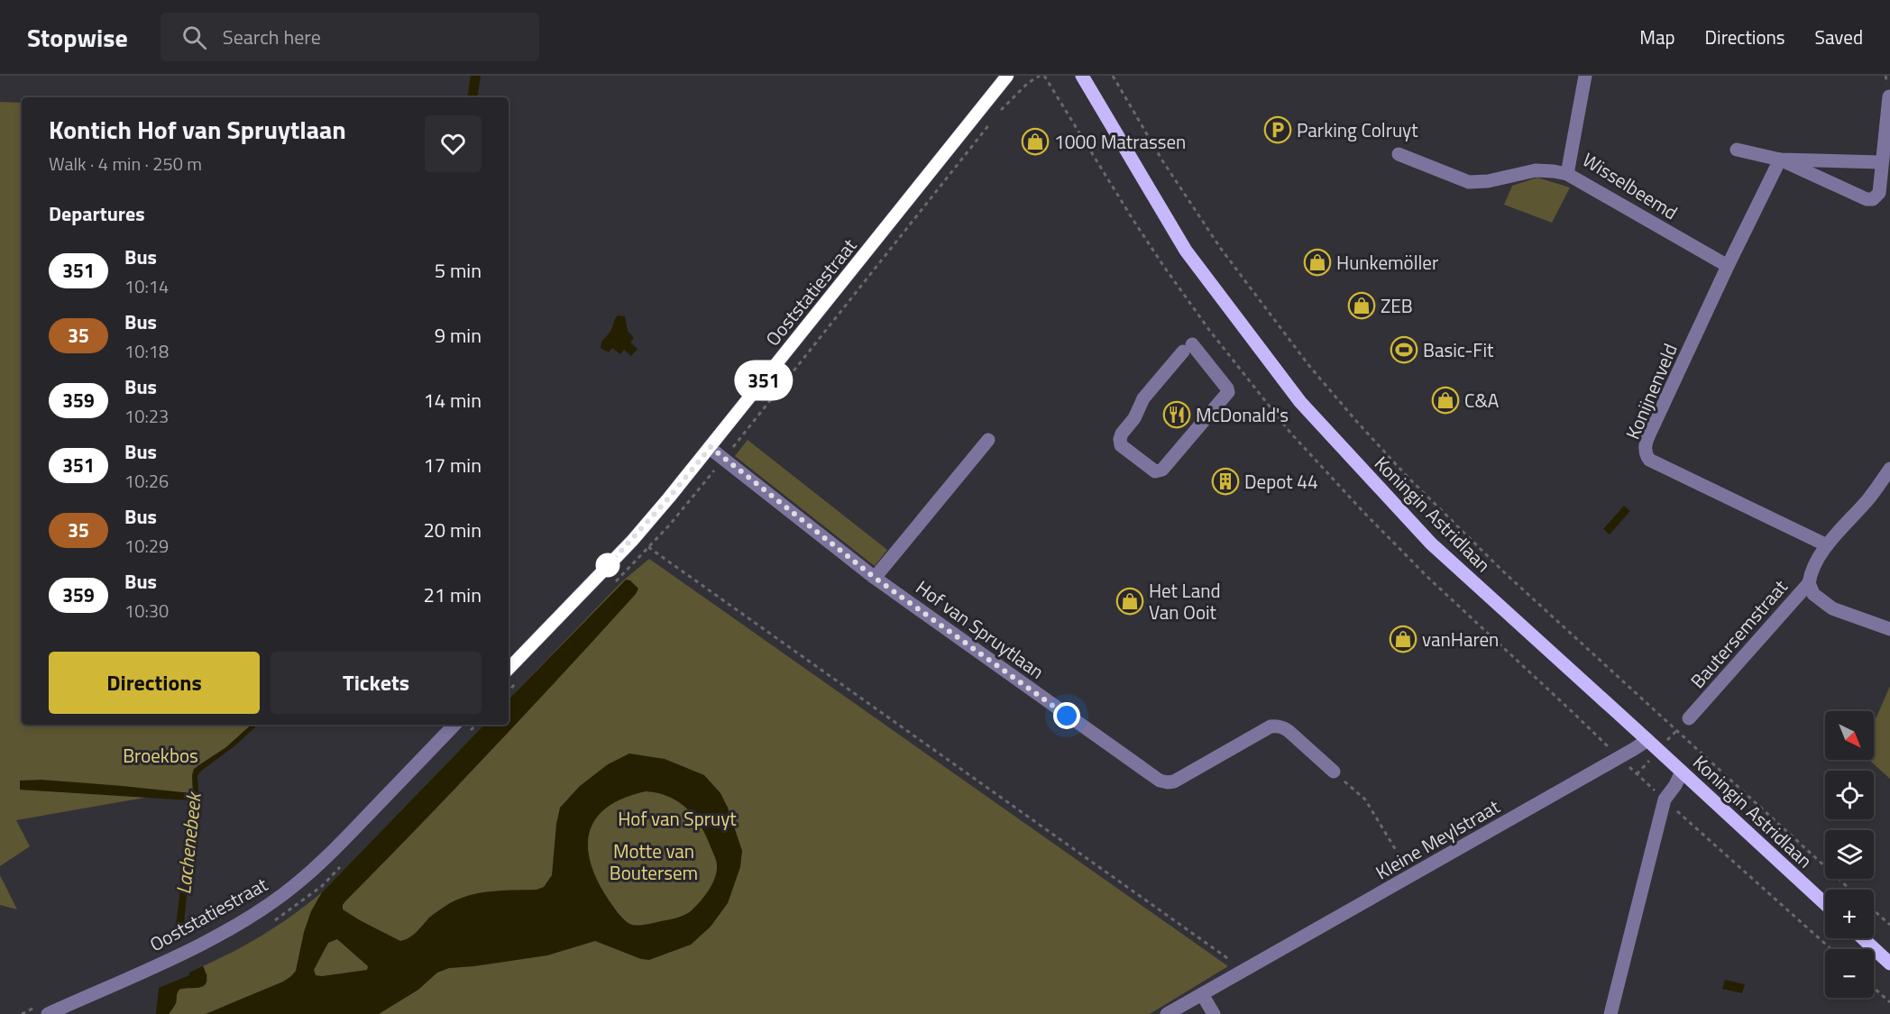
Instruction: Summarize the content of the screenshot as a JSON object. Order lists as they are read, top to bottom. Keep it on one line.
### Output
{"streets":{"main road":["Koningin Astridlaan"],"street":["Wisselbeemd","Ooststatiestraat","Konijnenveld","Hof van Spruytlaan","Bautersemstraat","Kleine Meylstraat"]},"crossings":[["Wisselbeemd","Konijnenveld"],["Ooststatiestraat","Hof van Spruytlaan"],["Konijnenveld","Bautersemstraat"],["Koningin Astridlaan","Kleine Meylstraat"]],"water":["Lachenebeek"],"parks":["Broekbos","Hof van Spruyt","Motte van Boutersem"],"places":{"parking":["Parking Colruyt"],"shop":["1000 Matrassen","Hunkemöller","ZEB","C&A","Het Land Van Ooit","vanHaren"],"sports":["Basic-Fit"],"restaurant":["McDonald's"],"building":["Depot 44"]},"lines":["bus line 351"],"north":"bottom right","page":{"header":"Stopwise","search":"Search here","nav":["Map","Directions","Saved"],"on_map":"351","heading":[["Kontich Hof van Spruytlaan","Walk · 4 min · 250 m"],"Departures"],"list":[{"mark":"351","name":"Bus","note":"10:14","value":"5 min"},{"mark":"35","name":"Bus","note":"10:18","value":"9 min"},{"mark":"359","name":"Bus","note":"10:23","value":"14 min"},{"mark":"351","name":"Bus","note":"10:26","value":"17 min"},{"mark":"35","name":"Bus","note":"10:29","value":"20 min"},{"mark":"359","name":"Bus","note":"10:30","value":"21 min"}],"buttons":["Directions","Tickets"],"map_buttons":["+","−"]}}
